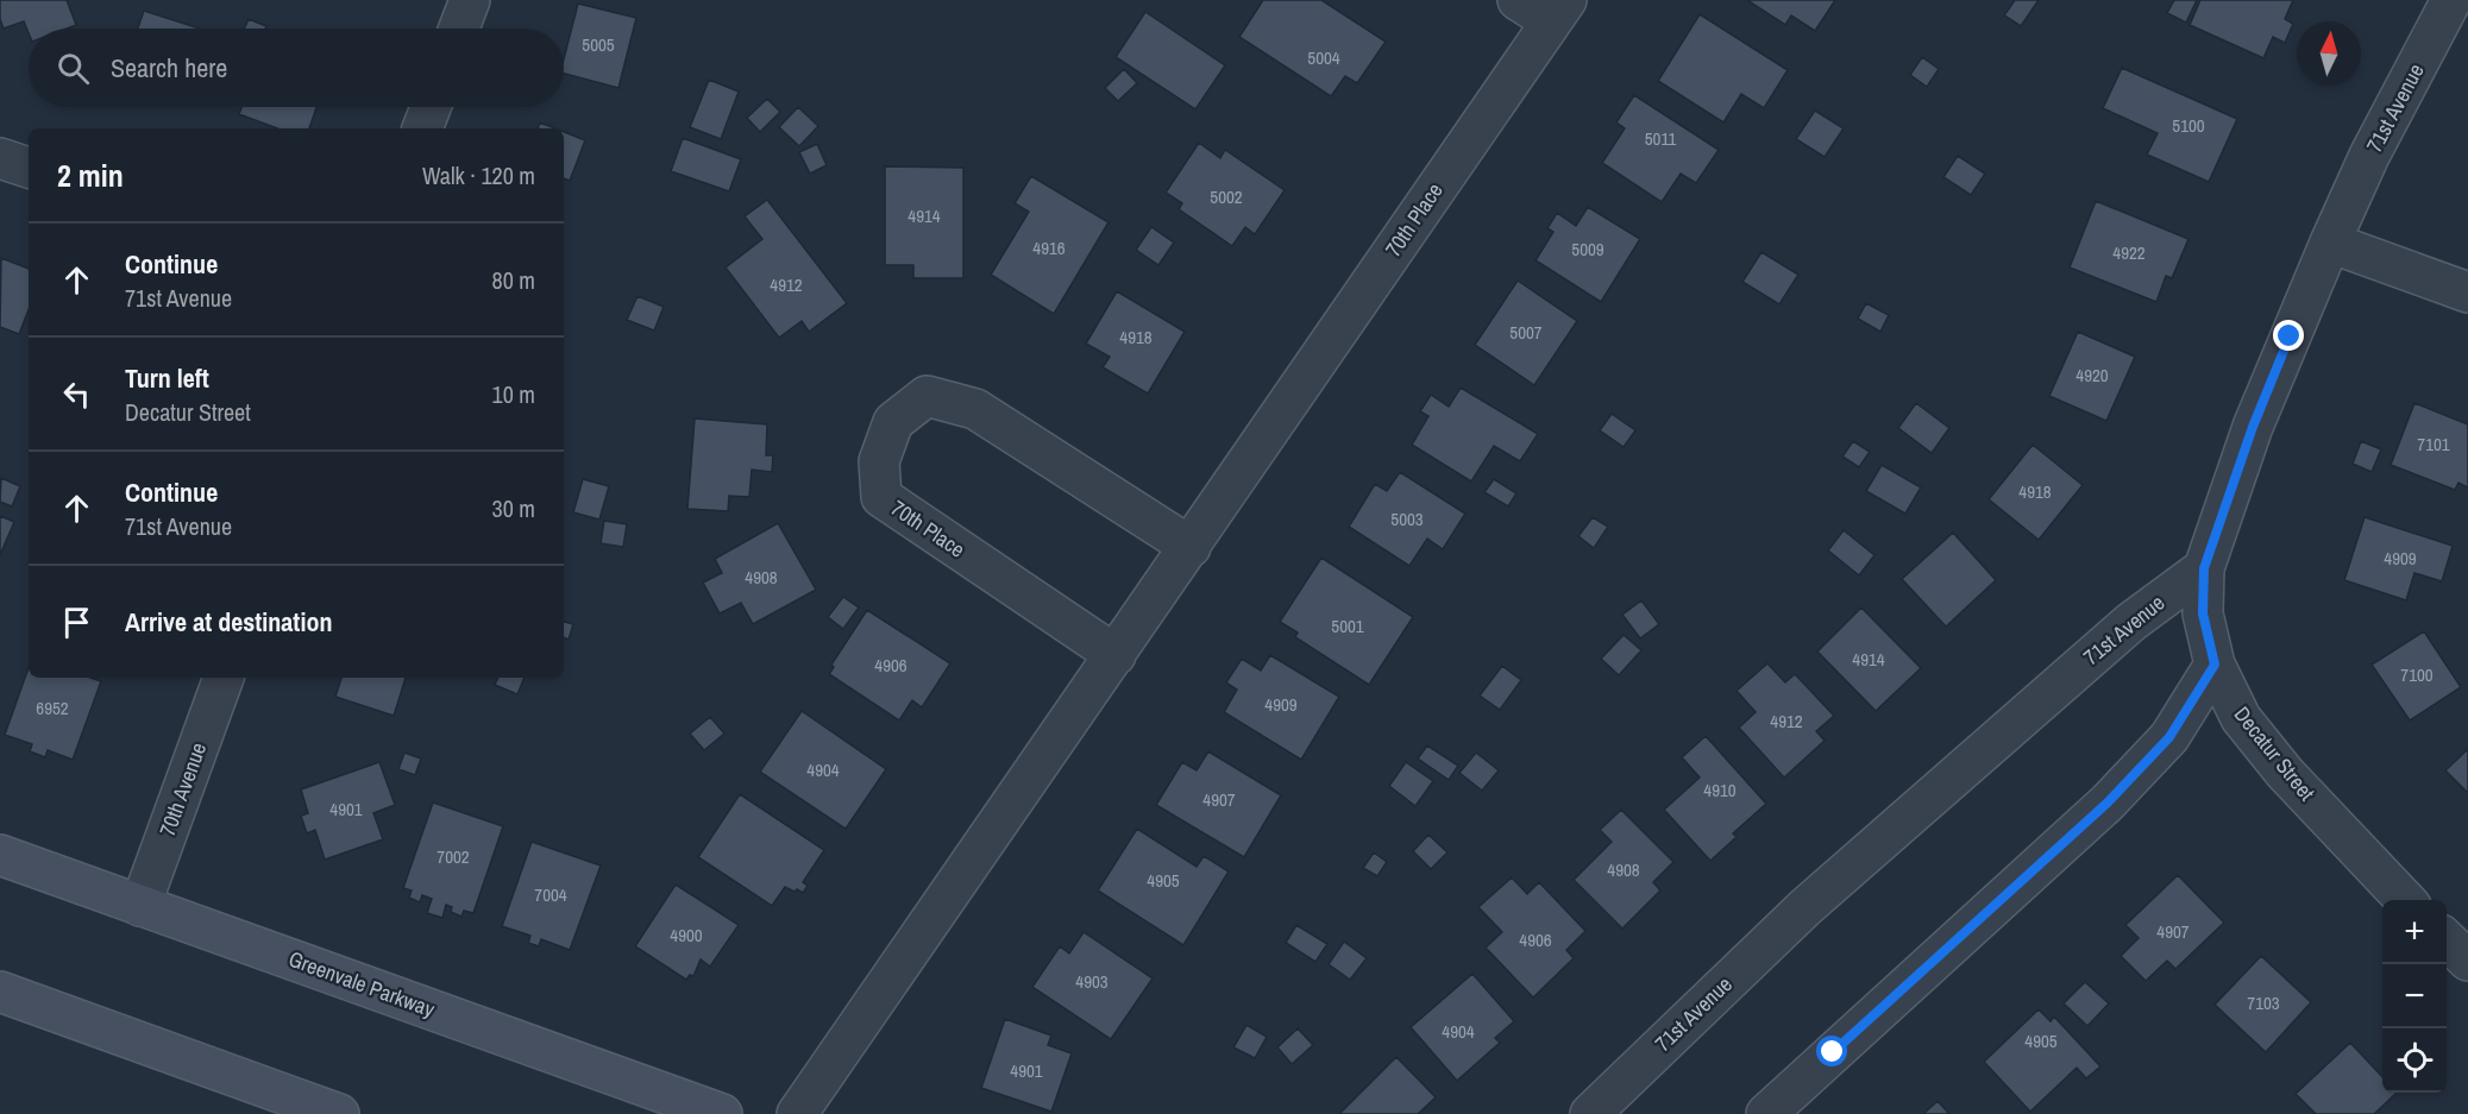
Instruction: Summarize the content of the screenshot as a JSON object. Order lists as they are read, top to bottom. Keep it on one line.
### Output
{"streets":{"street":["71st Avenue","70th Place","Decatur Street","70th Avenue","Greenvale Parkway"]},"crossings":[["71st Avenue","Decatur Street"],["70th Avenue","Greenvale Parkway"]],"house_numbers":["5005","5004","5100","5011","5002","4914","4916","5009","4922","4912","5007","4918","4920","7101","4918","5003","4909","4908","5001","4914","4906","7100","4909","6952","4912","4904","4910","4907","4901","7002","4908","4905","7004","4907","4900","4906","4903","7103","4904","4905","4901"],"north":"top","page":{"search":"Search here","heading":["2 min","Walk · 120 m"],"list":[["Continue","71st Avenue","80 m"],["Turn left","Decatur Street","10 m"],["Continue","71st Avenue","30 m"],"Arrive at destination"],"map_buttons":["+","−"]}}
